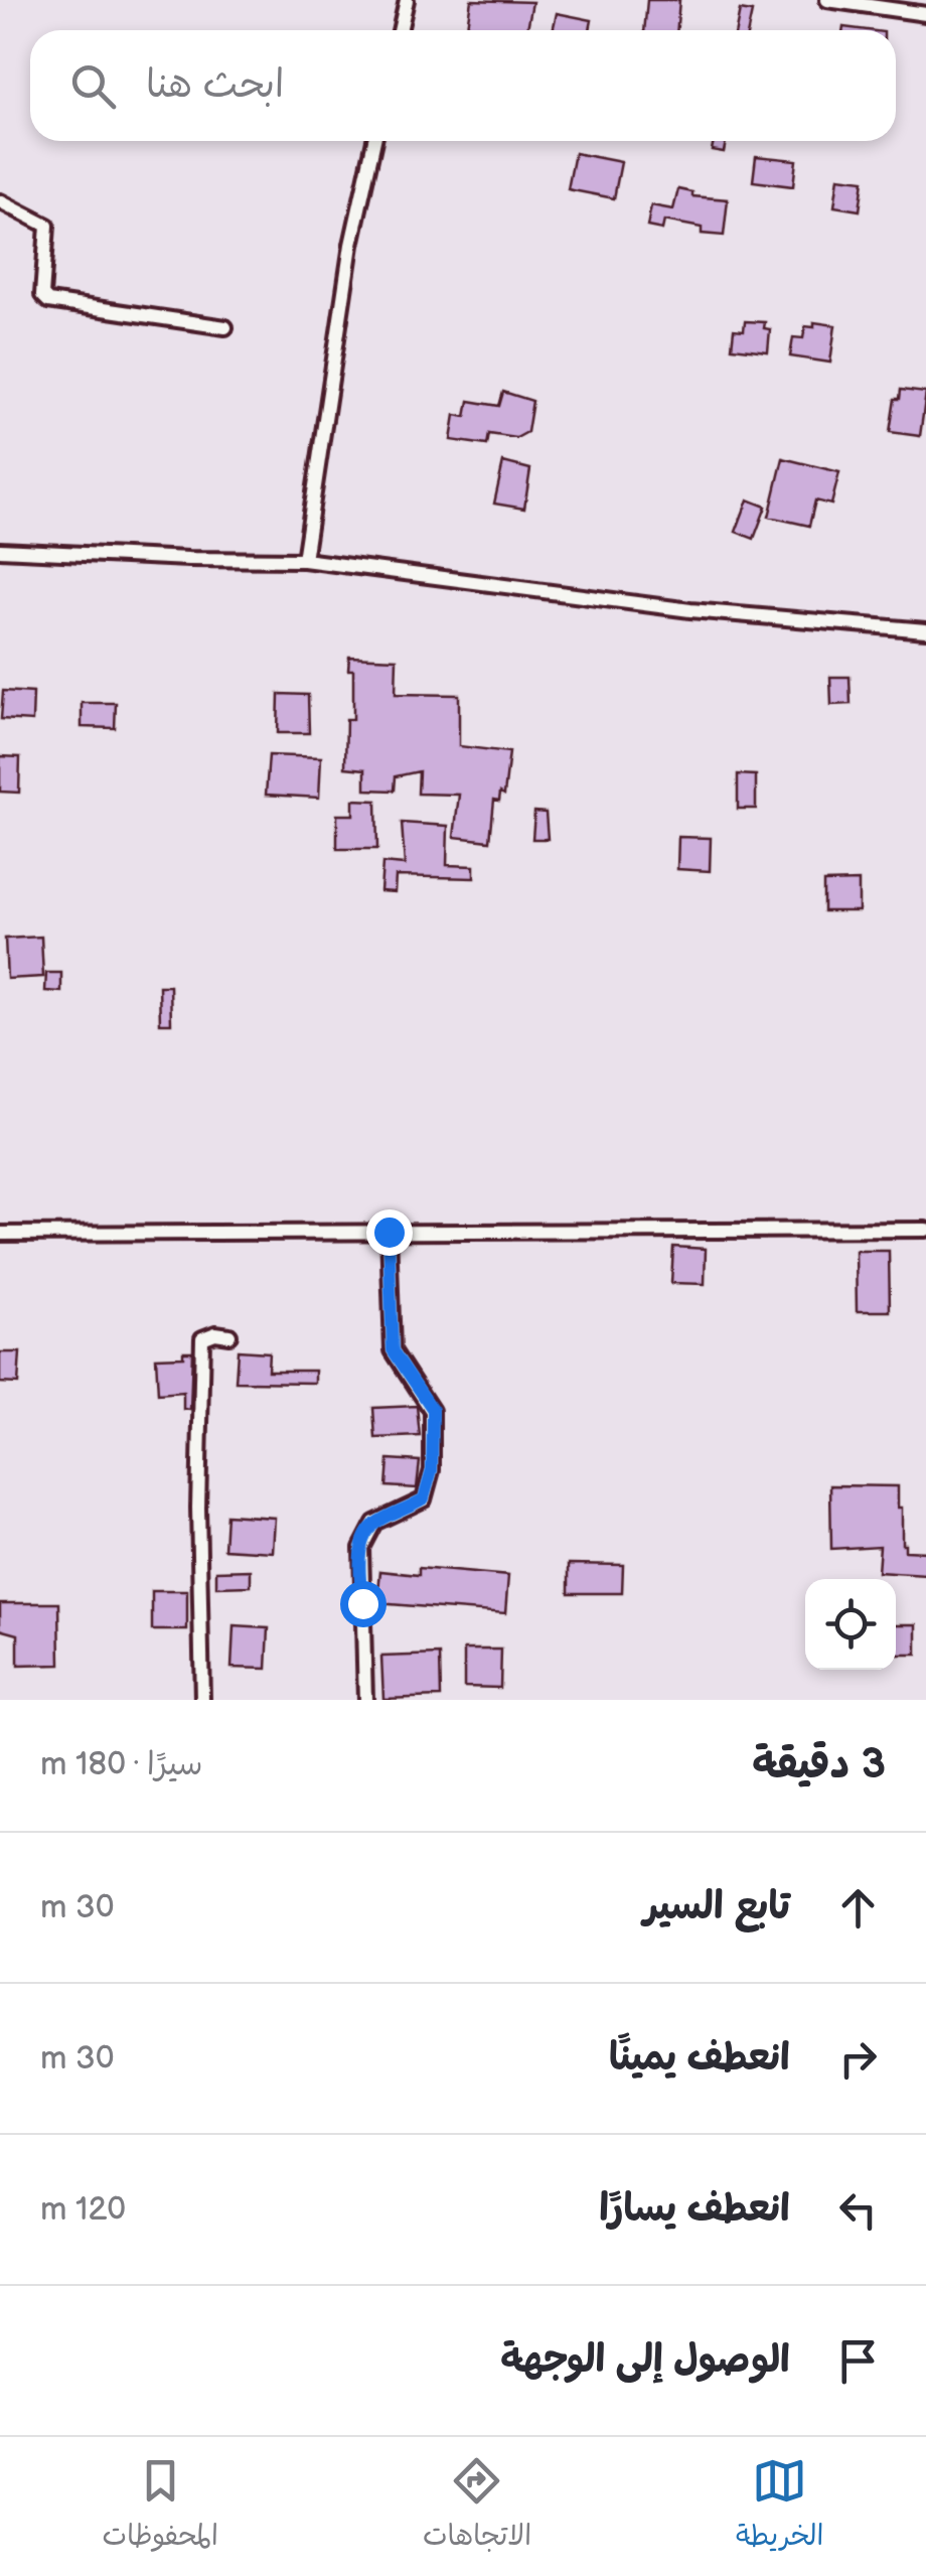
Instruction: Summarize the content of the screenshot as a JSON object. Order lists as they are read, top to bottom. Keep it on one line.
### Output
{"page":{"search":"ابحث هنا","heading":["3 دقيقة","سيرًا · 180 m"],"list":[["تابع السير","30 m"],["انعطف يمينًا","30 m"],["انعطف يسارًا","120 m"],"الوصول إلى الوجهة"],"nav":["الخريطة","الاتجاهات","المحفوظات"]}}
